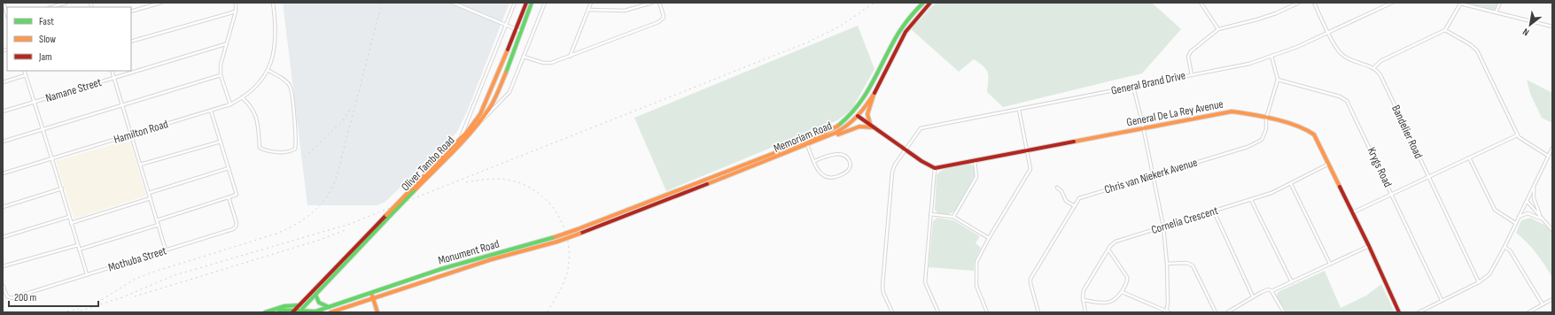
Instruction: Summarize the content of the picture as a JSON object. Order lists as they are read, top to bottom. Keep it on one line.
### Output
{"streets":{"main road":["General De La Rey Avenue","Memoriam Road","Oliver Tambo Road","Monument Road"],"street":["General Brand Drive","Namane Street","Hamilton Road","Bandelier Road","Krygs Road","Chris van Niekerk Avenue","Cornelia Crescent","Mothuba Street"]},"crossings":[["General De La Rey Avenue","Chris van Niekerk Avenue"],["General De La Rey Avenue","Cornelia Crescent"],["Memoriam Road","Monument Road"],["Oliver Tambo Road","Monument Road"],["Krygs Road","Chris van Niekerk Avenue"]],"legend":["Fast","Slow","Jam"],"scale_bar":"200 m","north":"bottom left"}
